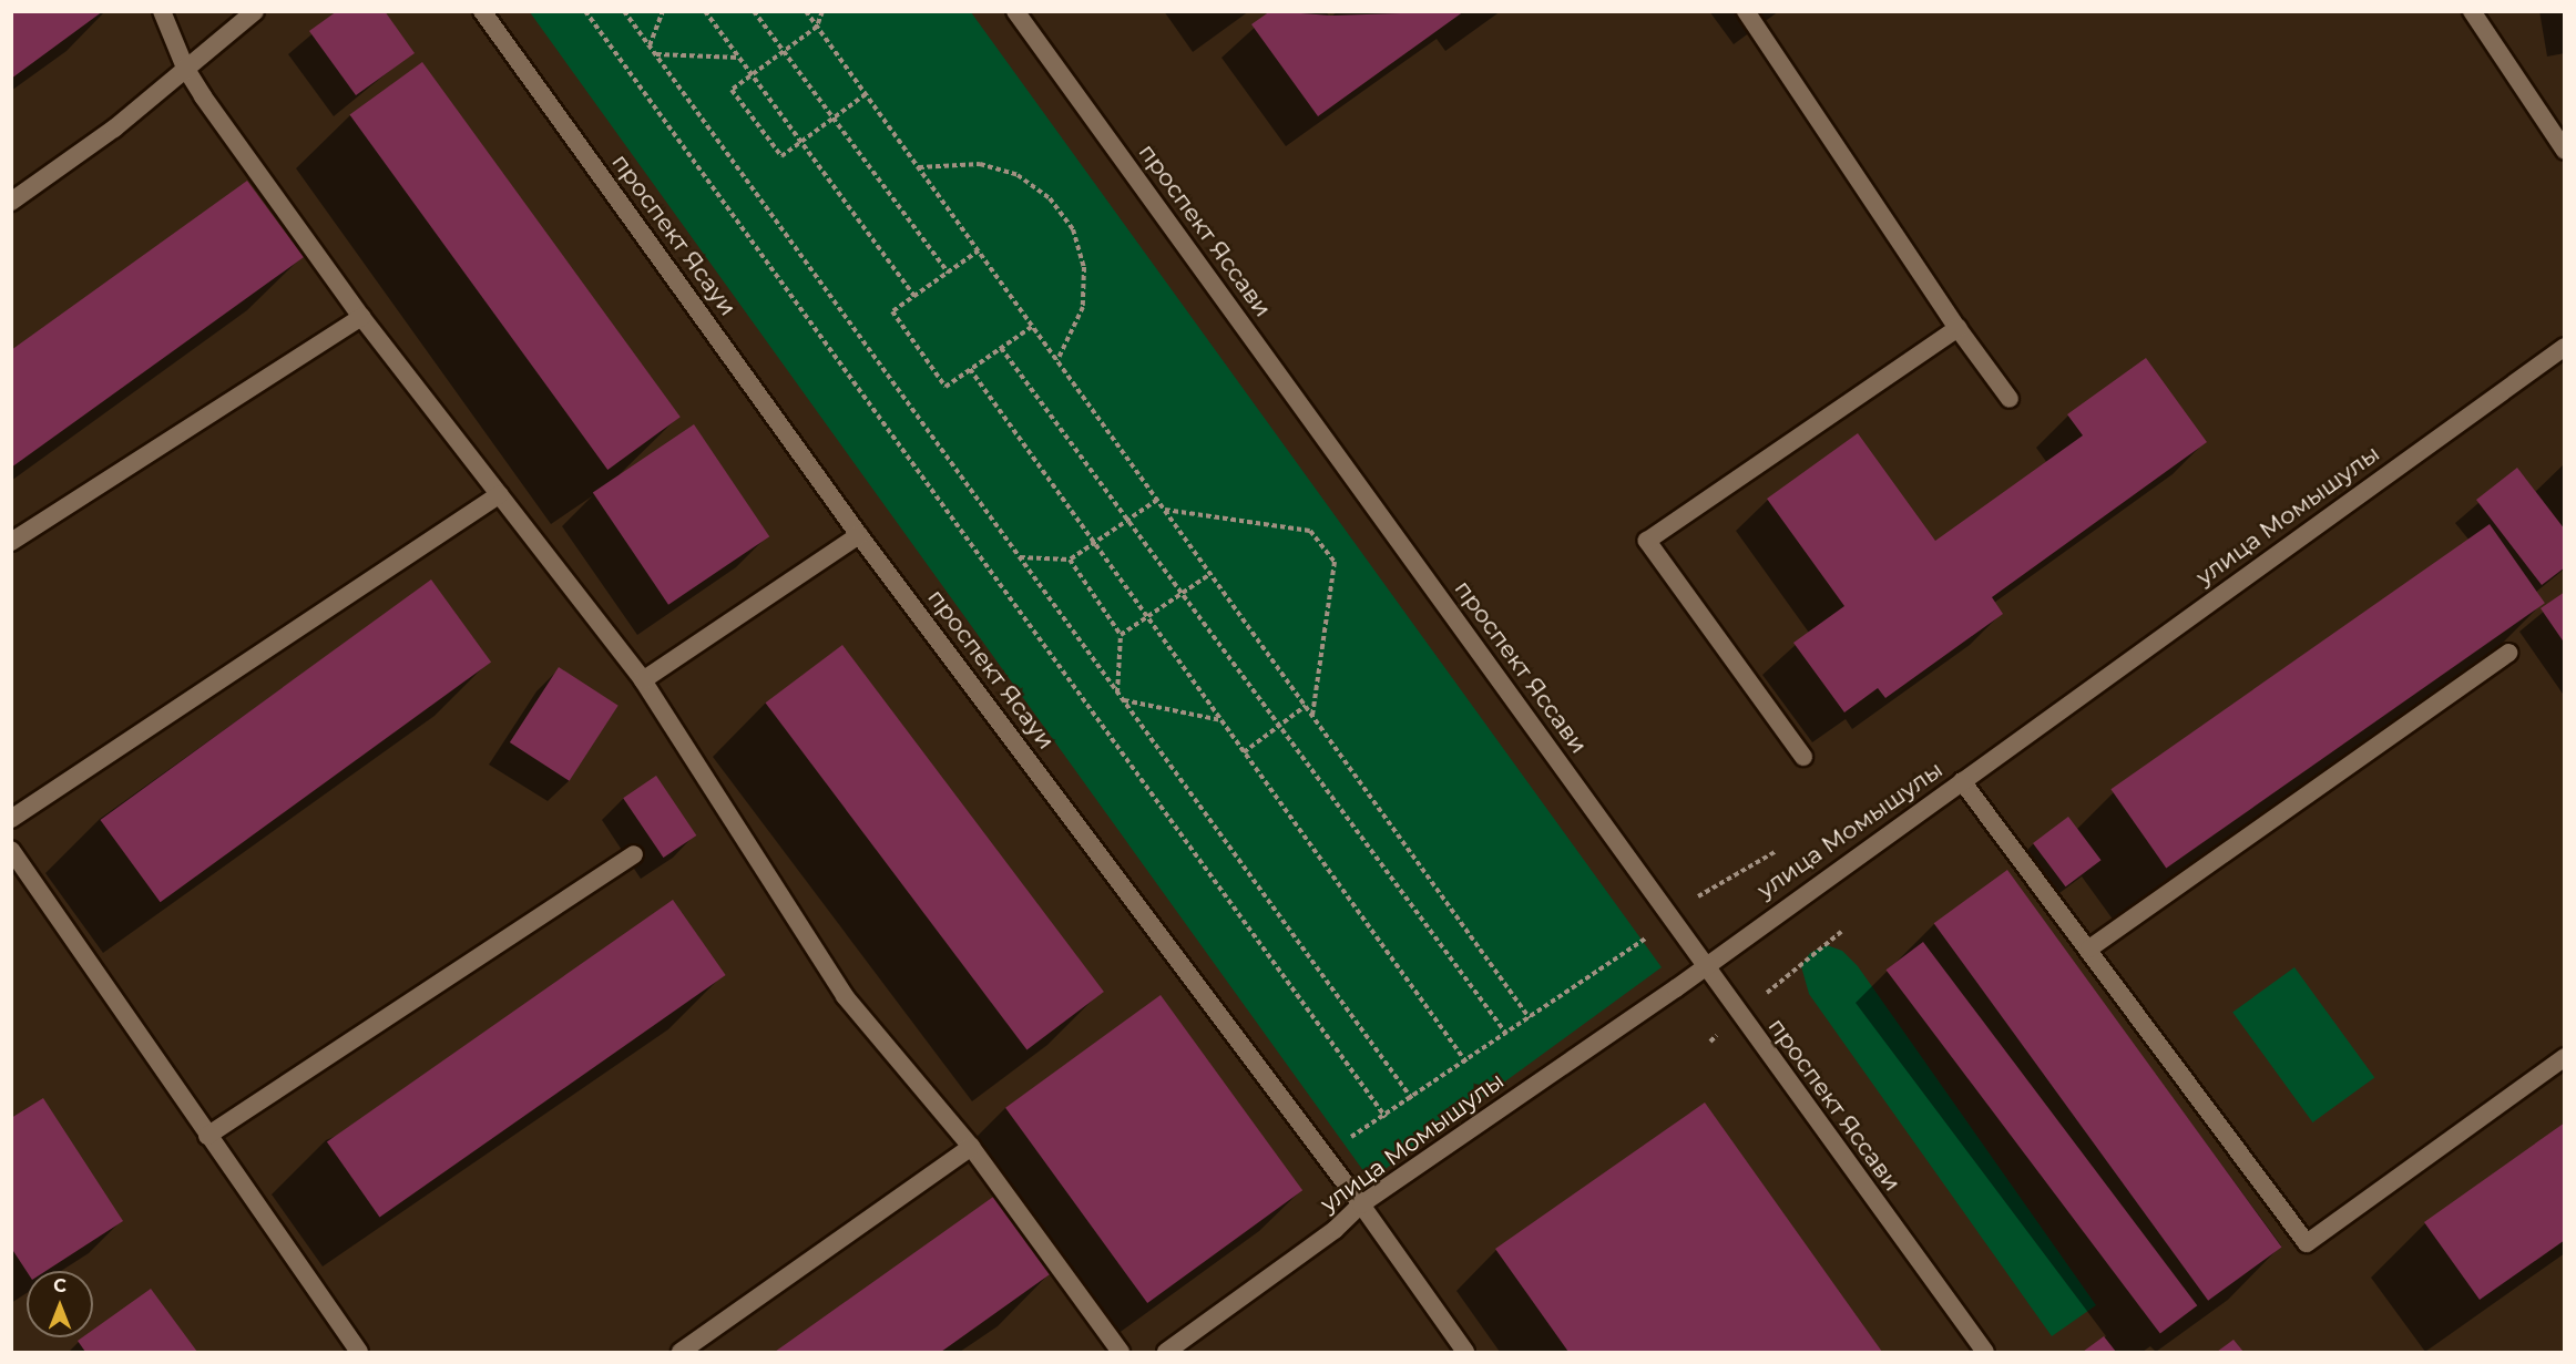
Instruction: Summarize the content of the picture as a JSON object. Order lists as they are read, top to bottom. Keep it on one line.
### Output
{"streets":{"street":["проспект Яссави","проспект Ясауи","улица Момышулы"]},"crossings":[["проспект Яссави","улица Момышулы"],["проспект Ясауи","улица Момышулы"]],"north":"top"}
